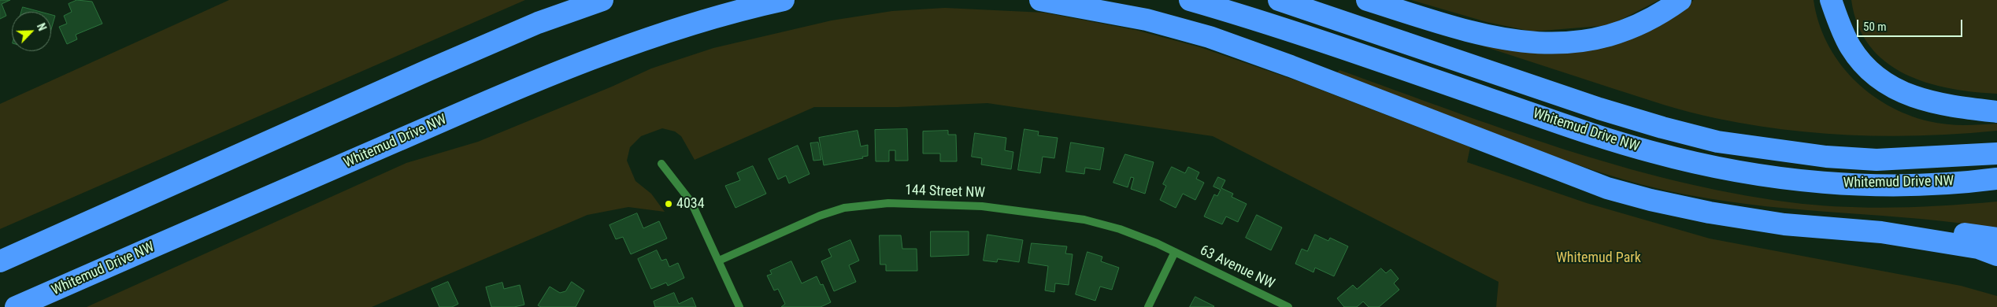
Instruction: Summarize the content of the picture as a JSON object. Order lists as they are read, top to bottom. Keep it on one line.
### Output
{"streets":{"highway":["Whitemud Drive NW"],"street":["144 Street NW","63 Avenue NW"]},"crossings":[["144 Street NW","63 Avenue NW"]],"parks":["Whitemud Park"],"places":["4034"],"scale_bar":"50 m","north":"top right"}
